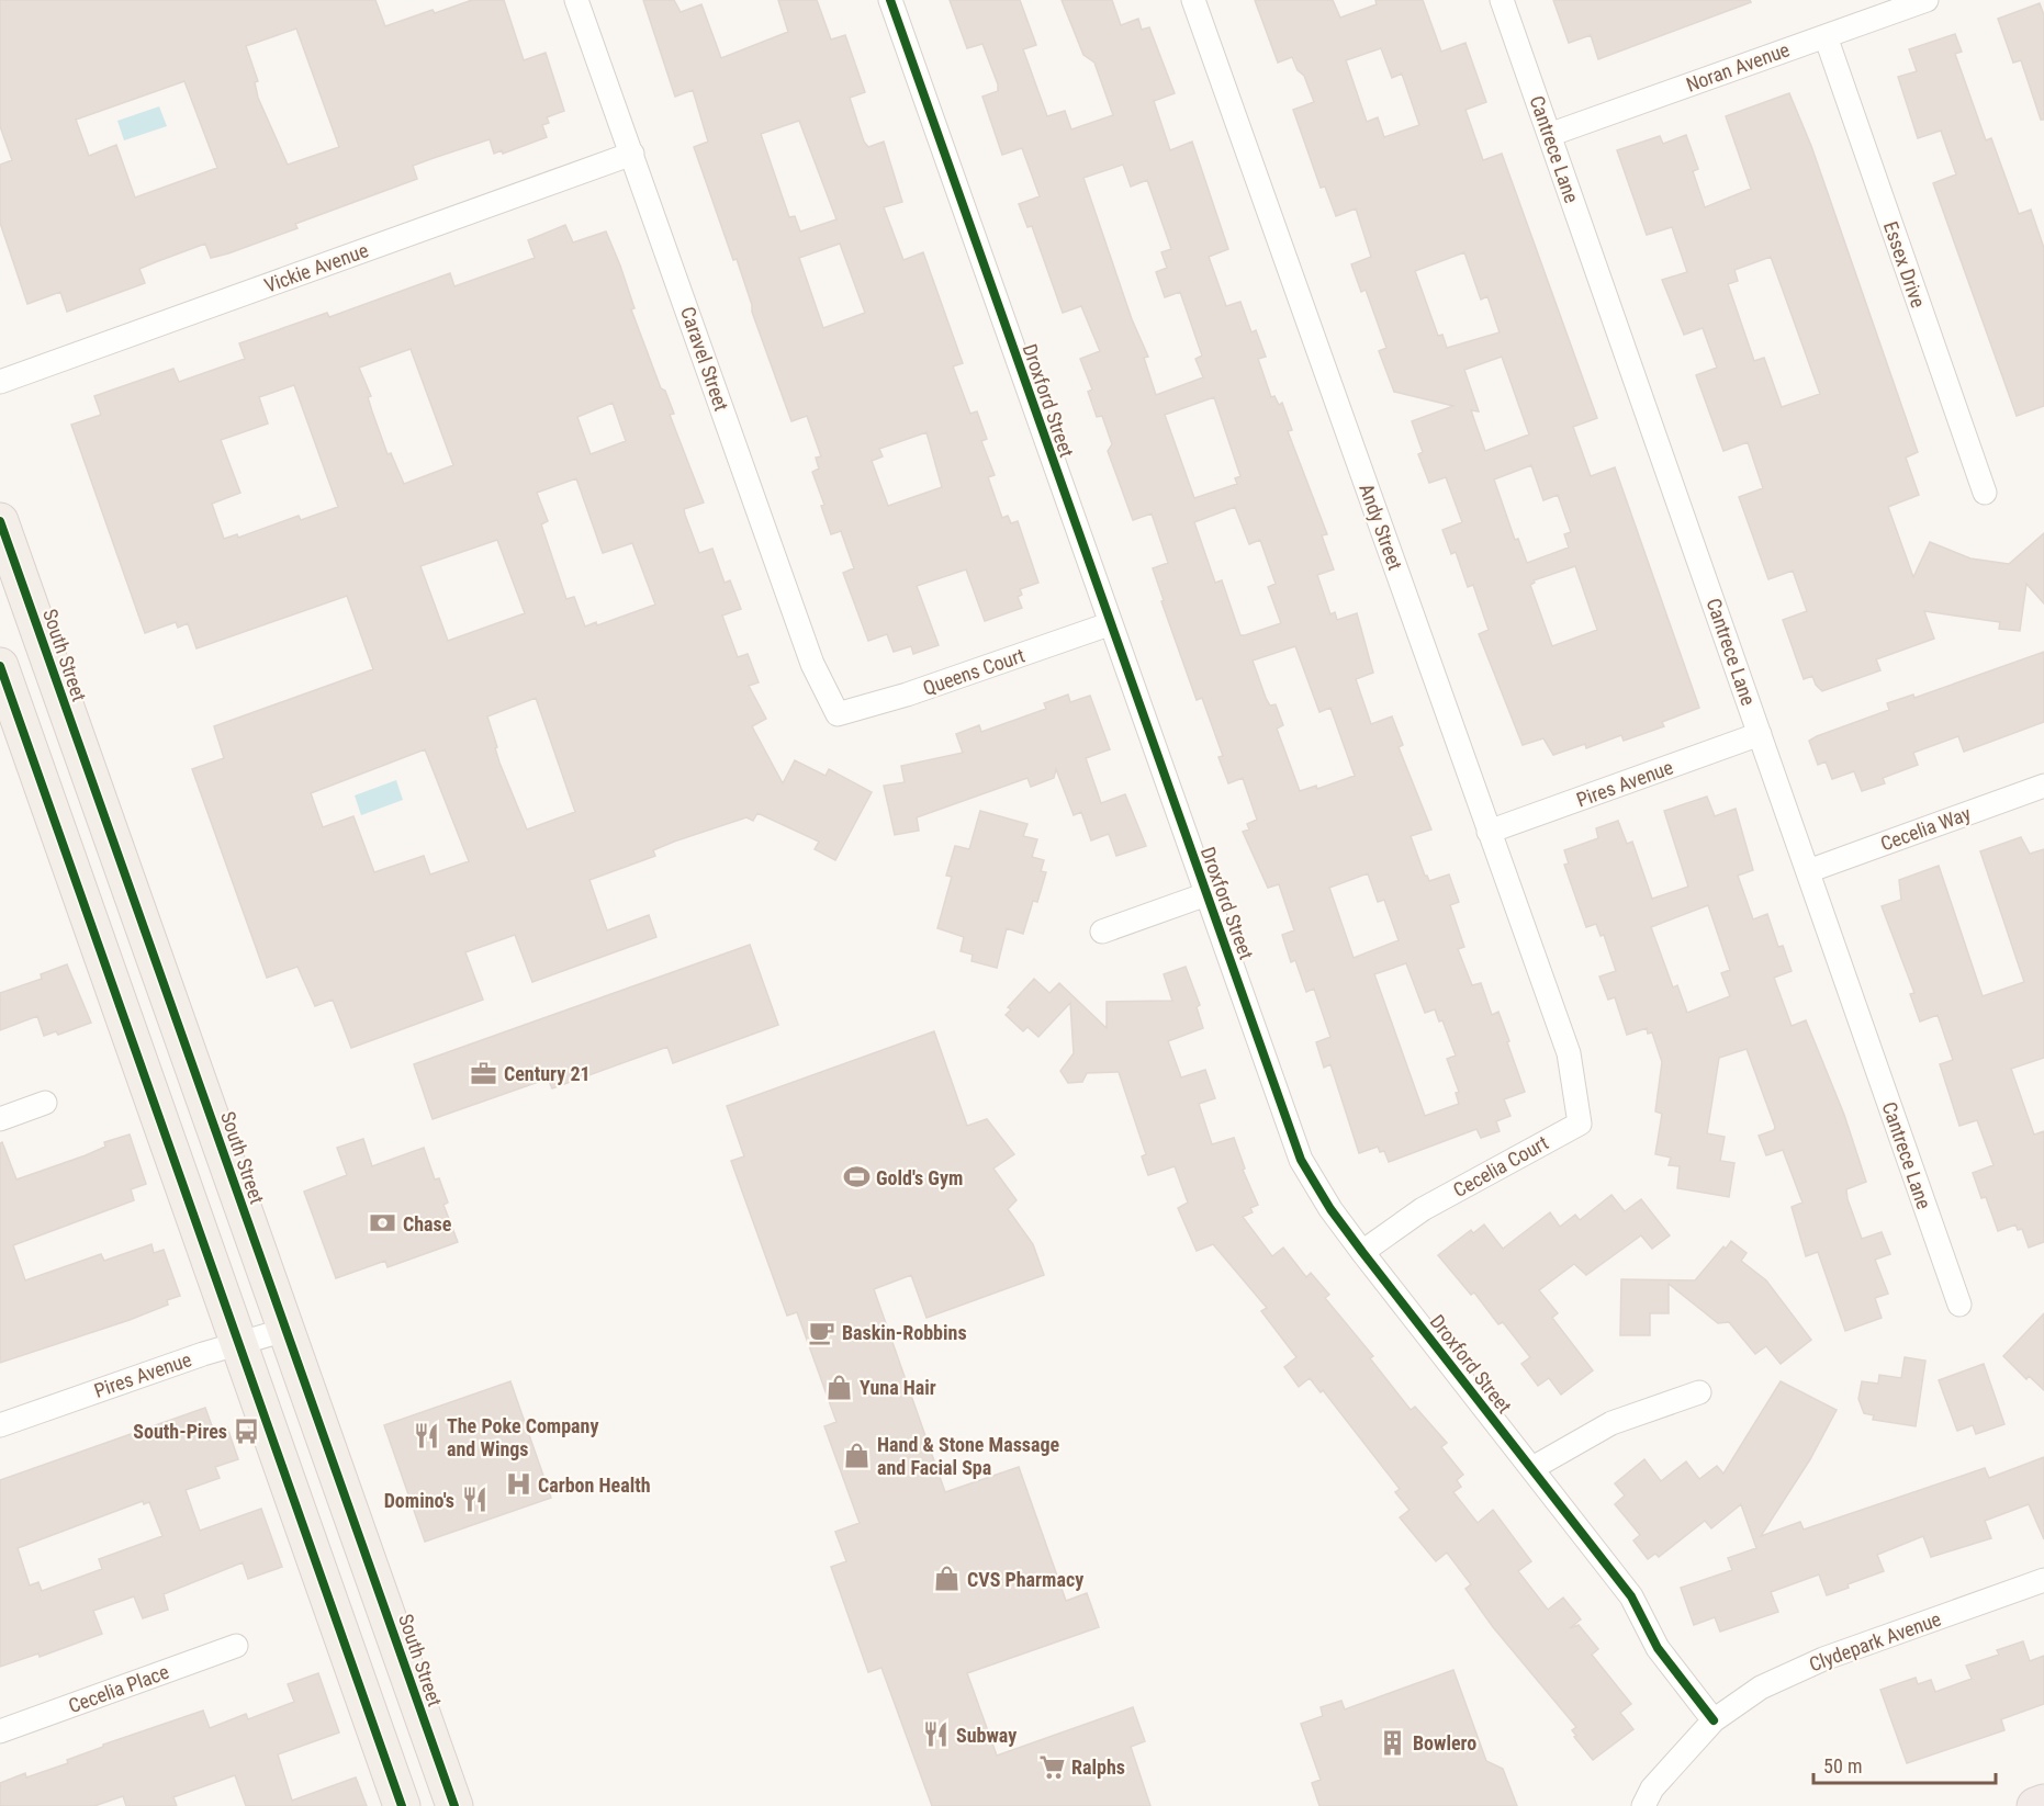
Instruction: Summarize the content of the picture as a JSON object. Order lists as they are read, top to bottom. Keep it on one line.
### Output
{"streets":{"main road":["South Street"],"street":["Noran Avenue","Cantrece Lane","Essex Drive","Vickie Avenue","Caravel Street","Droxford Street","Andy Street","Queens Court","Pires Avenue","Cecelia Way","Cecelia Court","Clydepark Avenue","Cecelia Place"]},"crossings":[["Noran Avenue","Cantrece Lane"],["Noran Avenue","Essex Drive"],["Cantrece Lane","Pires Avenue"],["Cantrece Lane","Cecelia Way"],["Vickie Avenue","Caravel Street"],["Caravel Street","Queens Court"],["Droxford Street","Queens Court"],["Droxford Street","Cecelia Court"],["Droxford Street","Clydepark Avenue"],["Andy Street","Pires Avenue"],["Andy Street","Cecelia Court"],["South Street","Pires Avenue"]],"places":{"office":["Century 21"],"sports":["Gold's Gym"],"bank":["Chase"],"cafe":["Baskin-Robbins"],"shop":["Yuna Hair","Hand & Stone Massage and Facial Spa","CVS Pharmacy"],"bus stop":["South-Pires"],"restaurant":["The Poke Company and Wings","Domino's","Subway"],"hospital":["Carbon Health"],"building":["Bowlero"],"supermarket":["Ralphs"]},"scale_bar":"50 m"}
